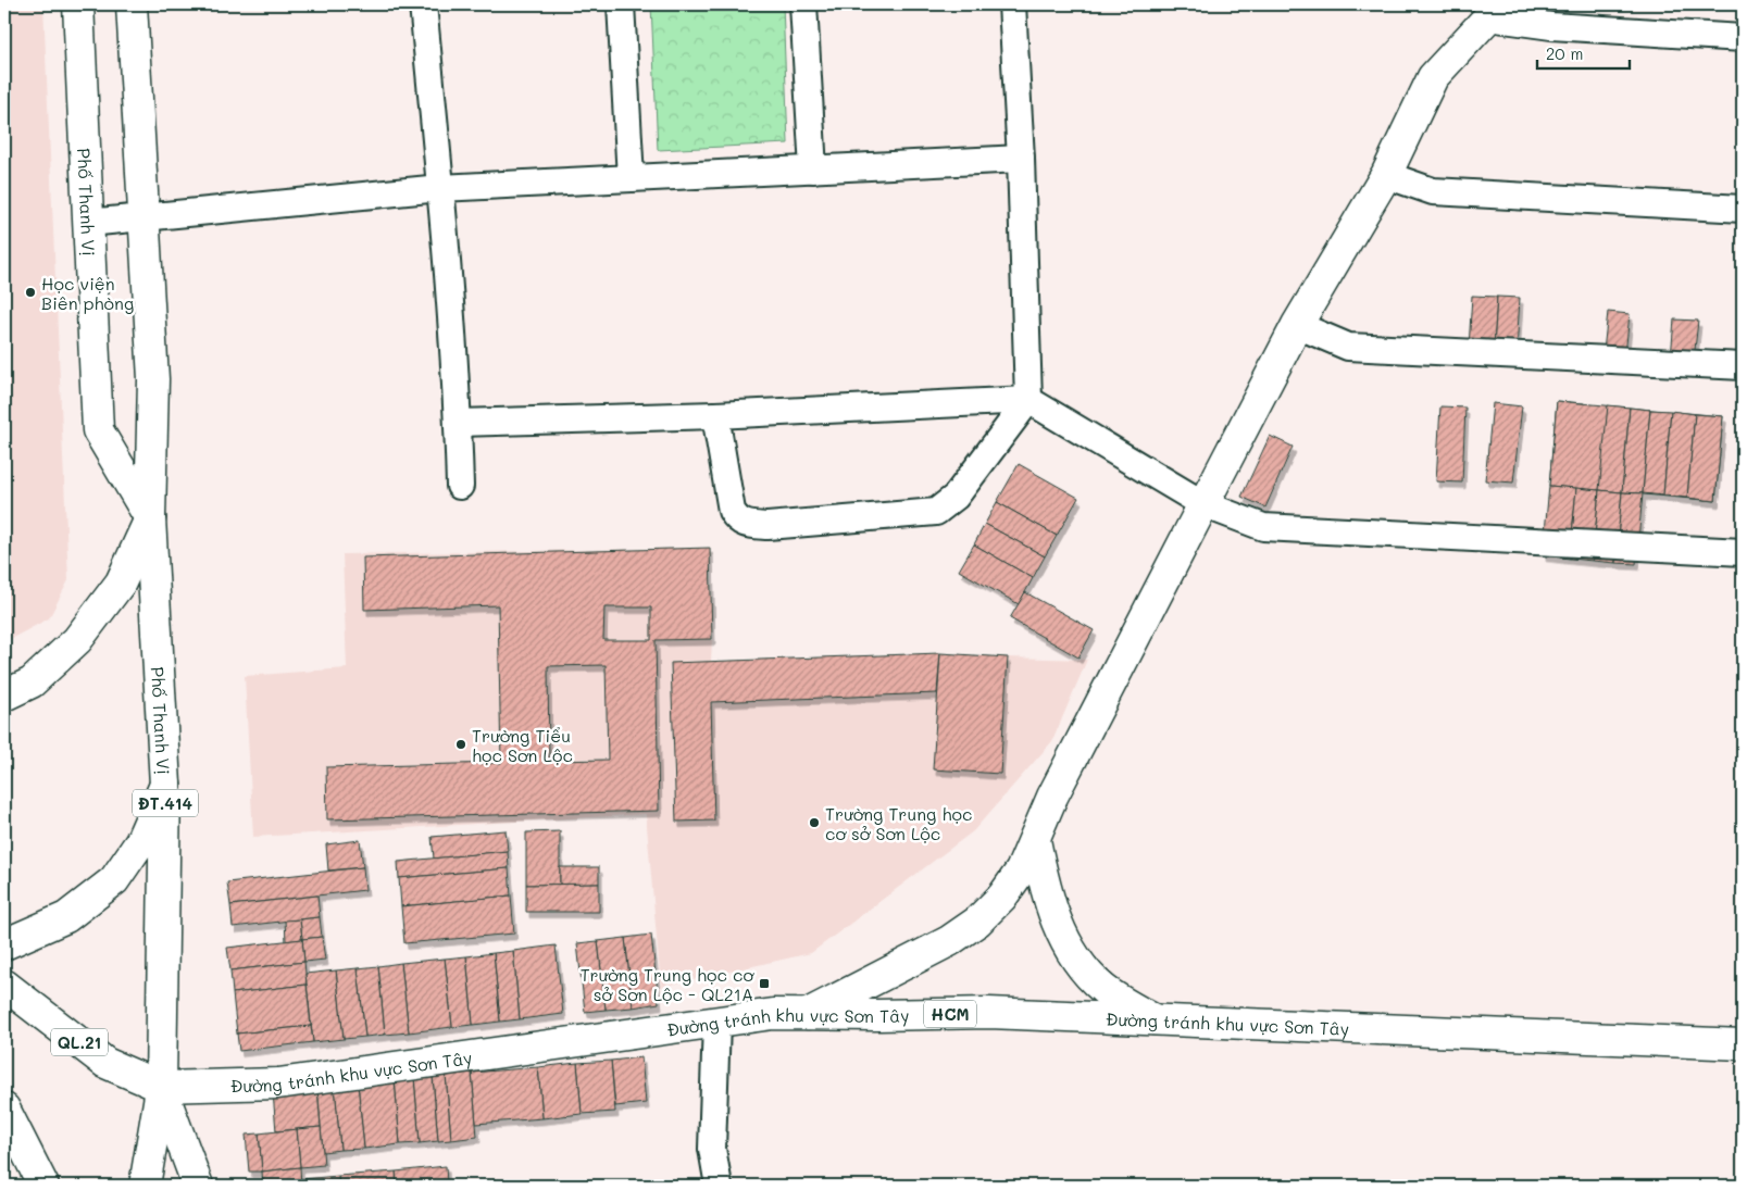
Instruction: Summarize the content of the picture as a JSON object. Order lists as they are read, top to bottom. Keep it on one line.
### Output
{"streets":{"main road":["Phố Thanh Vị","ĐT.414","HCM","Đường tránh khu vực Sơn Tây","QL.21"]},"crossings":[["Phố Thanh Vị","Đường tránh khu vực Sơn Tây"],["Phố Thanh Vị","QL.21"],["Đường tránh khu vực Sơn Tây","QL.21"]],"places":{"other":["Học viện Biên phòng","Trường Tiểu học Sơn Lộc","Trường Trung học cơ sở Sơn Lộc"],"transit":["Trường Trung học cơ sở Sơn Lộc - QL21A"]},"scale_bar":"20 m"}
